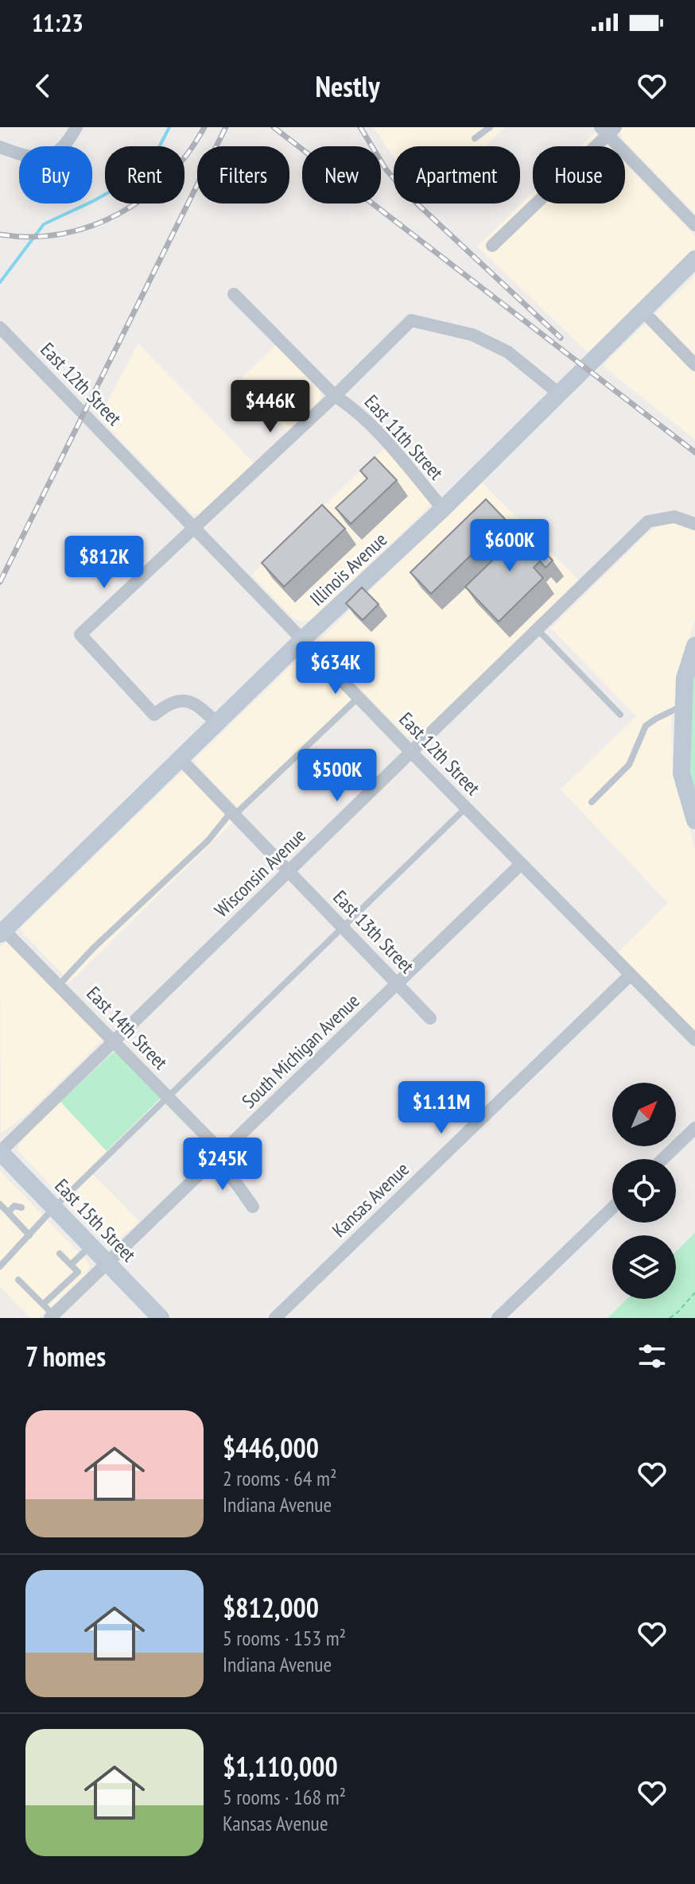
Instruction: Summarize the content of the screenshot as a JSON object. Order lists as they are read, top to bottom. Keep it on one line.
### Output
{"streets":{"street":["East 12th Street","East 11th Street","Illinois Avenue","Wisconsin Avenue","East 13th Street","East 14th Street","South Michigan Avenue","Kansas Avenue","East 15th Street"]},"crossings":[["East 12th Street","Illinois Avenue"],["East 12th Street","Wisconsin Avenue"],["East 12th Street","South Michigan Avenue"],["East 12th Street","Kansas Avenue"],["East 11th Street","Illinois Avenue"],["Illinois Avenue","East 13th Street"],["Illinois Avenue","East 14th Street"],["Wisconsin Avenue","East 13th Street"],["Wisconsin Avenue","East 14th Street"],["Wisconsin Avenue","East 15th Street"],["East 13th Street","South Michigan Avenue"],["East 14th Street","South Michigan Avenue"],["South Michigan Avenue","East 15th Street"]],"north":"top right","page":{"status":"11:23","header":"Nestly","chip":["Buy","Rent","Filters","New","Apartment","House"],"price":["$446K","$600K","$812K","$634K","$500K","$1.11M","$245K"],"heading":"7 homes","list":[{"name":"$446,000","note":"2 rooms · 64 m² · Indiana Avenue"},{"name":"$812,000","note":"5 rooms · 153 m² · Indiana Avenue"},{"name":"$1,110,000","note":"5 rooms · 168 m² · Kansas Avenue"}]}}
